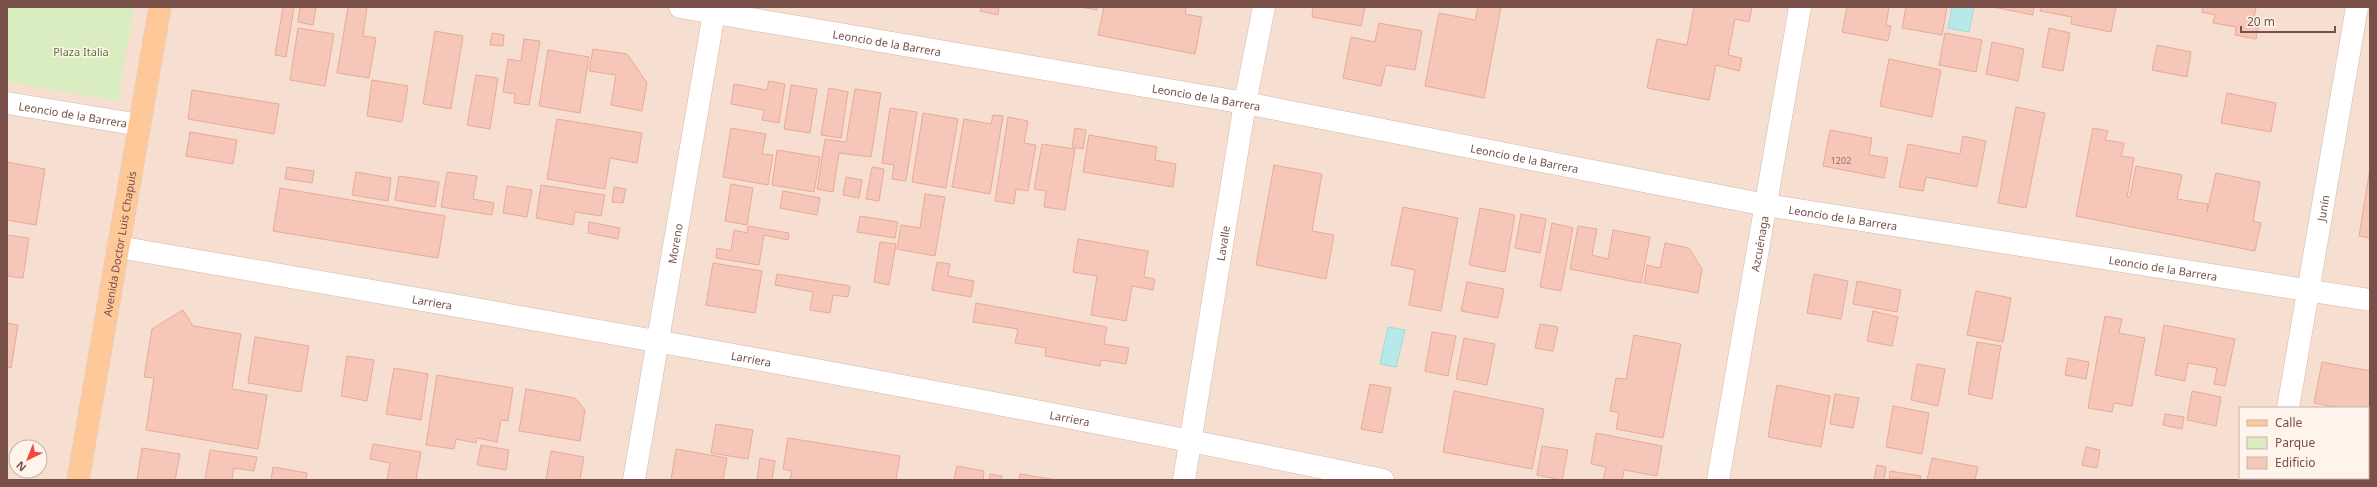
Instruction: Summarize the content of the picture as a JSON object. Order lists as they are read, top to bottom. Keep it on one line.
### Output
{"streets":{"main road":["Avenida Doctor Luis Chapuis"],"street":["Leoncio de la Barrera","Junín","Lavalle","Moreno","Azcuénaga","Larriera"]},"crossings":[["Leoncio de la Barrera","Junín"],["Leoncio de la Barrera","Lavalle"],["Leoncio de la Barrera","Avenida Doctor Luis Chapuis"],["Leoncio de la Barrera","Moreno"],["Leoncio de la Barrera","Azcuénaga"],["Lavalle","Larriera"],["Avenida Doctor Luis Chapuis","Larriera"],["Moreno","Larriera"]],"parks":["Plaza Italia"],"house_numbers":["1202"],"legend":["Calle","Parque","Edificio"],"scale_bar":"20 m","north":"bottom left"}
